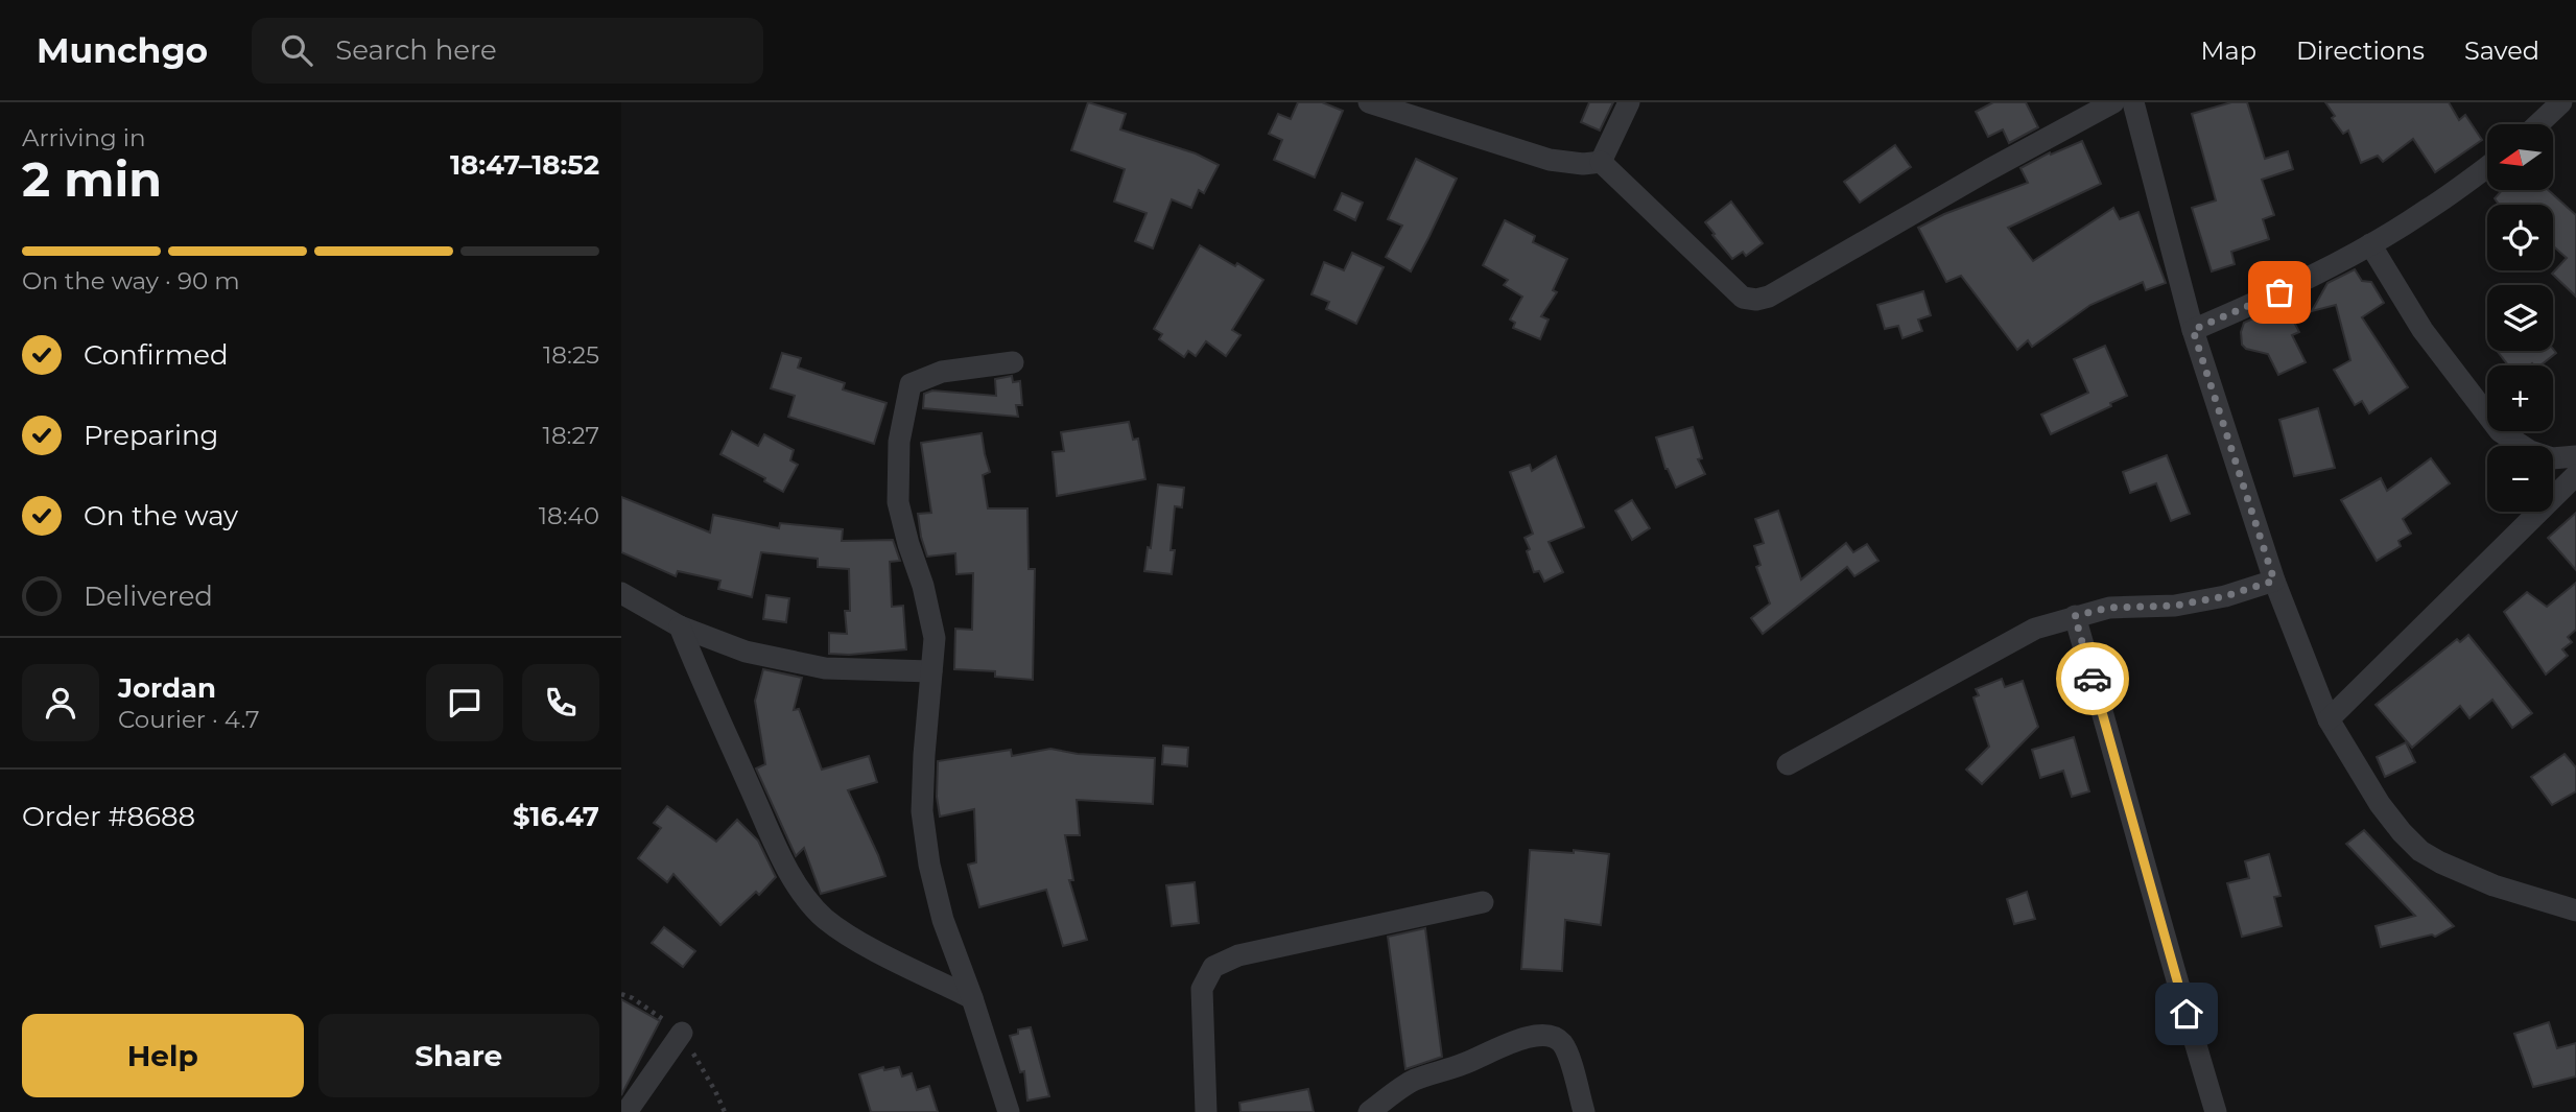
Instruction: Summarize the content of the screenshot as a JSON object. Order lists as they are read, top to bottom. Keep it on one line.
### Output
{"north":"left","page":{"header":"Munchgo","search":"Search here","nav":["Map","Directions","Saved"],"heading":["2 min","Arriving in","18:47–18:52"],"panel":["Jordan","Courier · 4.7","Order #8688","$16.47"],"map_buttons":["+","−"],"bar":"On the way · 90 m","list":[["Confirmed","18:25"],["Preparing","18:27"],["On the way","18:40"],"Delivered"],"buttons":["Help","Share"]}}
